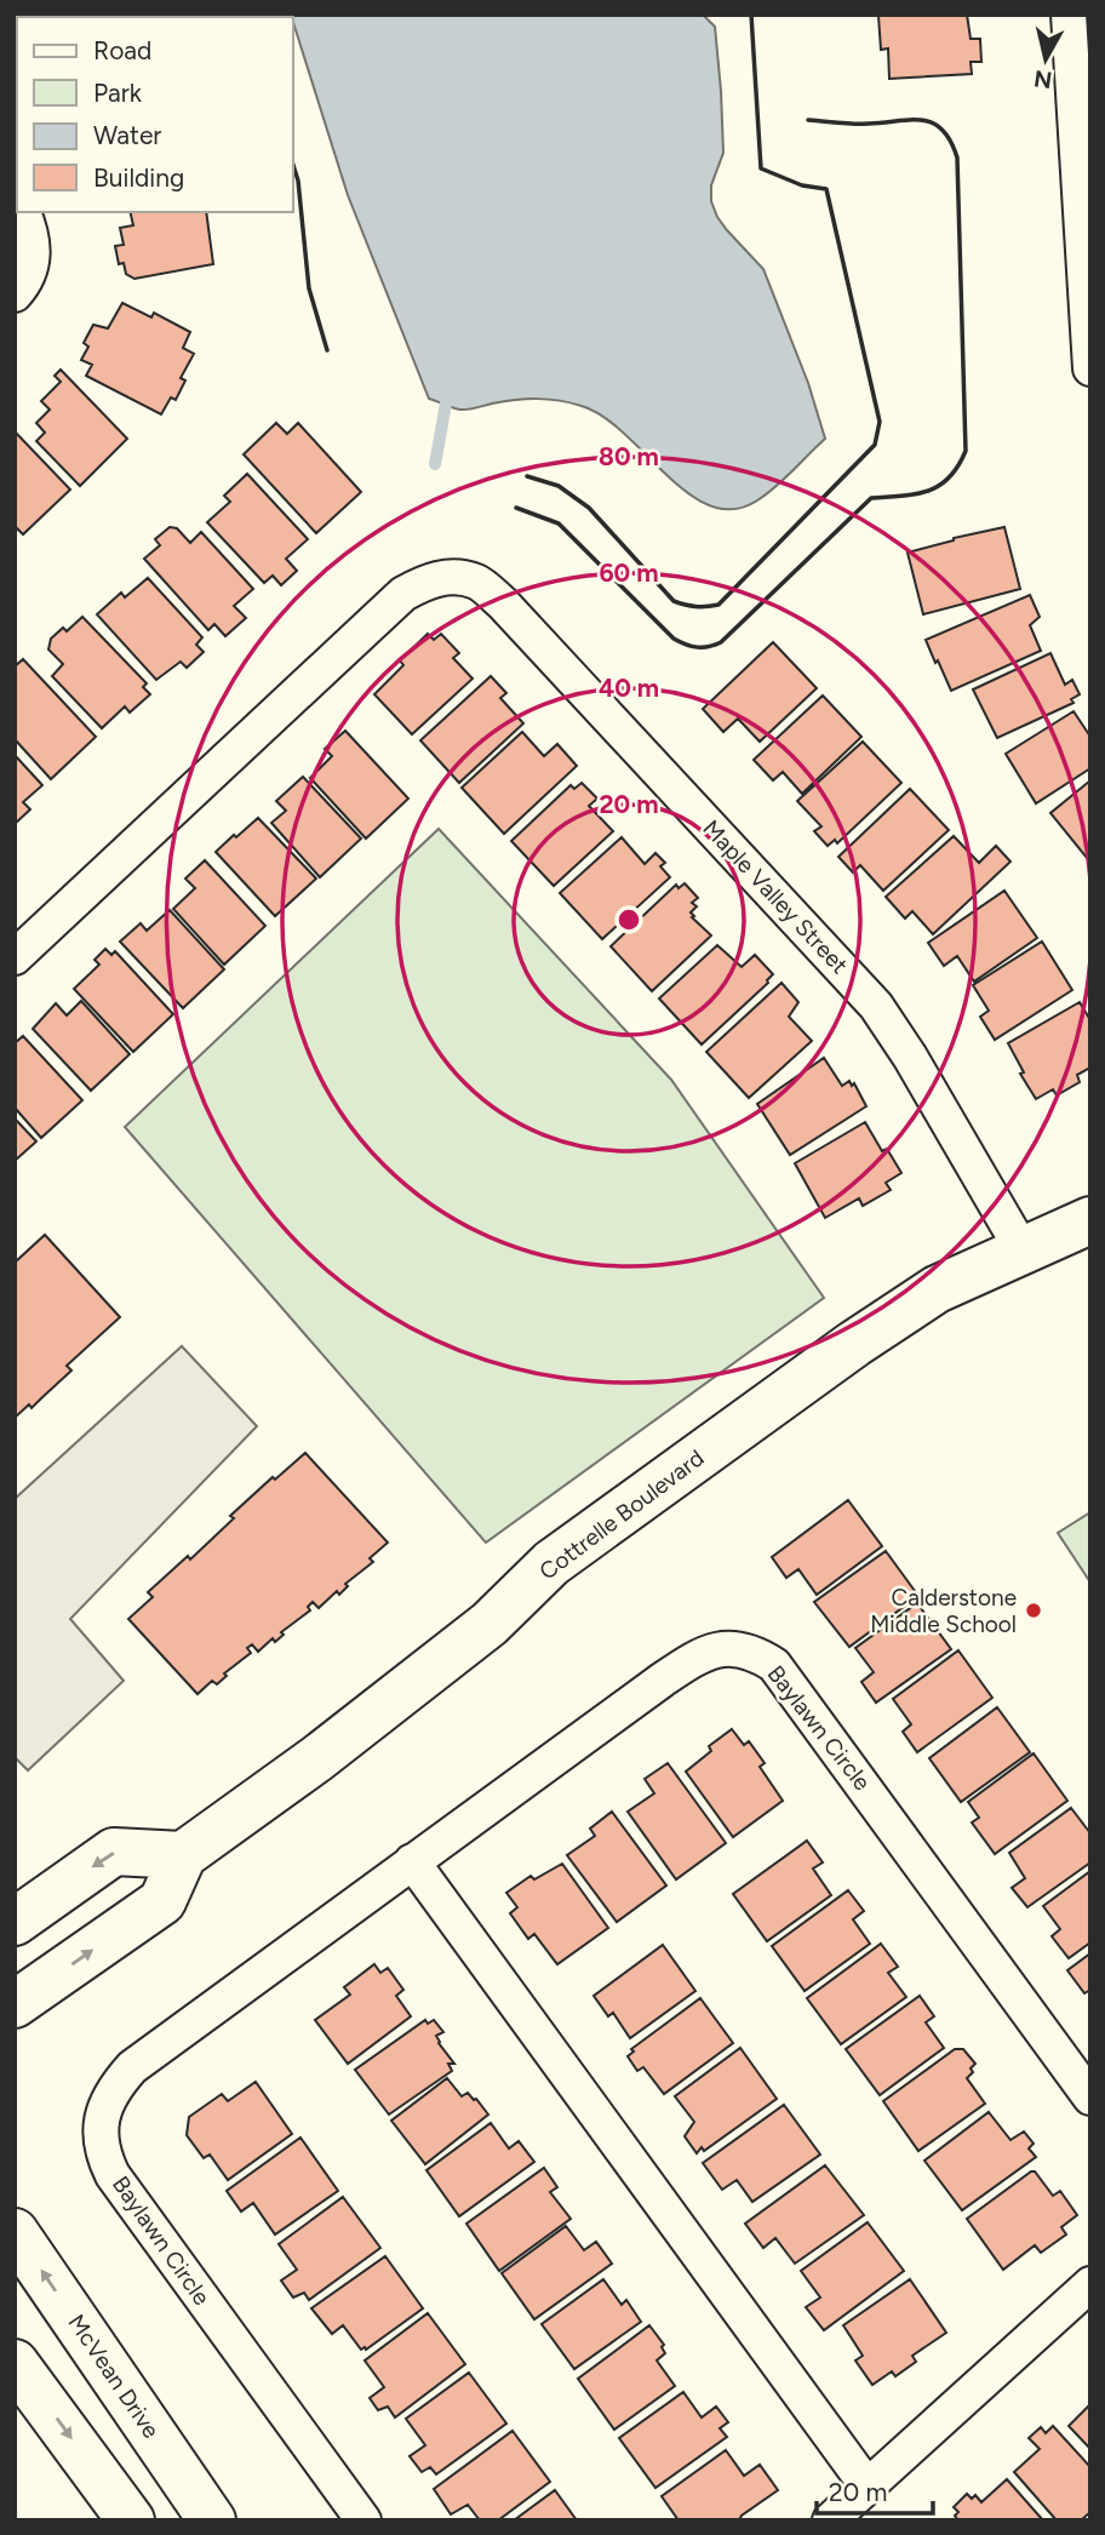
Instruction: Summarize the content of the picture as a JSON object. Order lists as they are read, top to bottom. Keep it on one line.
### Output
{"streets":{"main road":["Cottrelle Boulevard","McVean Drive"],"street":["Maple Valley Street","Baylawn Circle"]},"crossings":[["Maple Valley Street","Cottrelle Boulevard"]],"places":["Calderstone Middle School"],"legend":["Road","Park","Water","Building"],"scale_bar":"20 m","north":"bottom","rings":["80 m","60 m","40 m","20 m"]}
